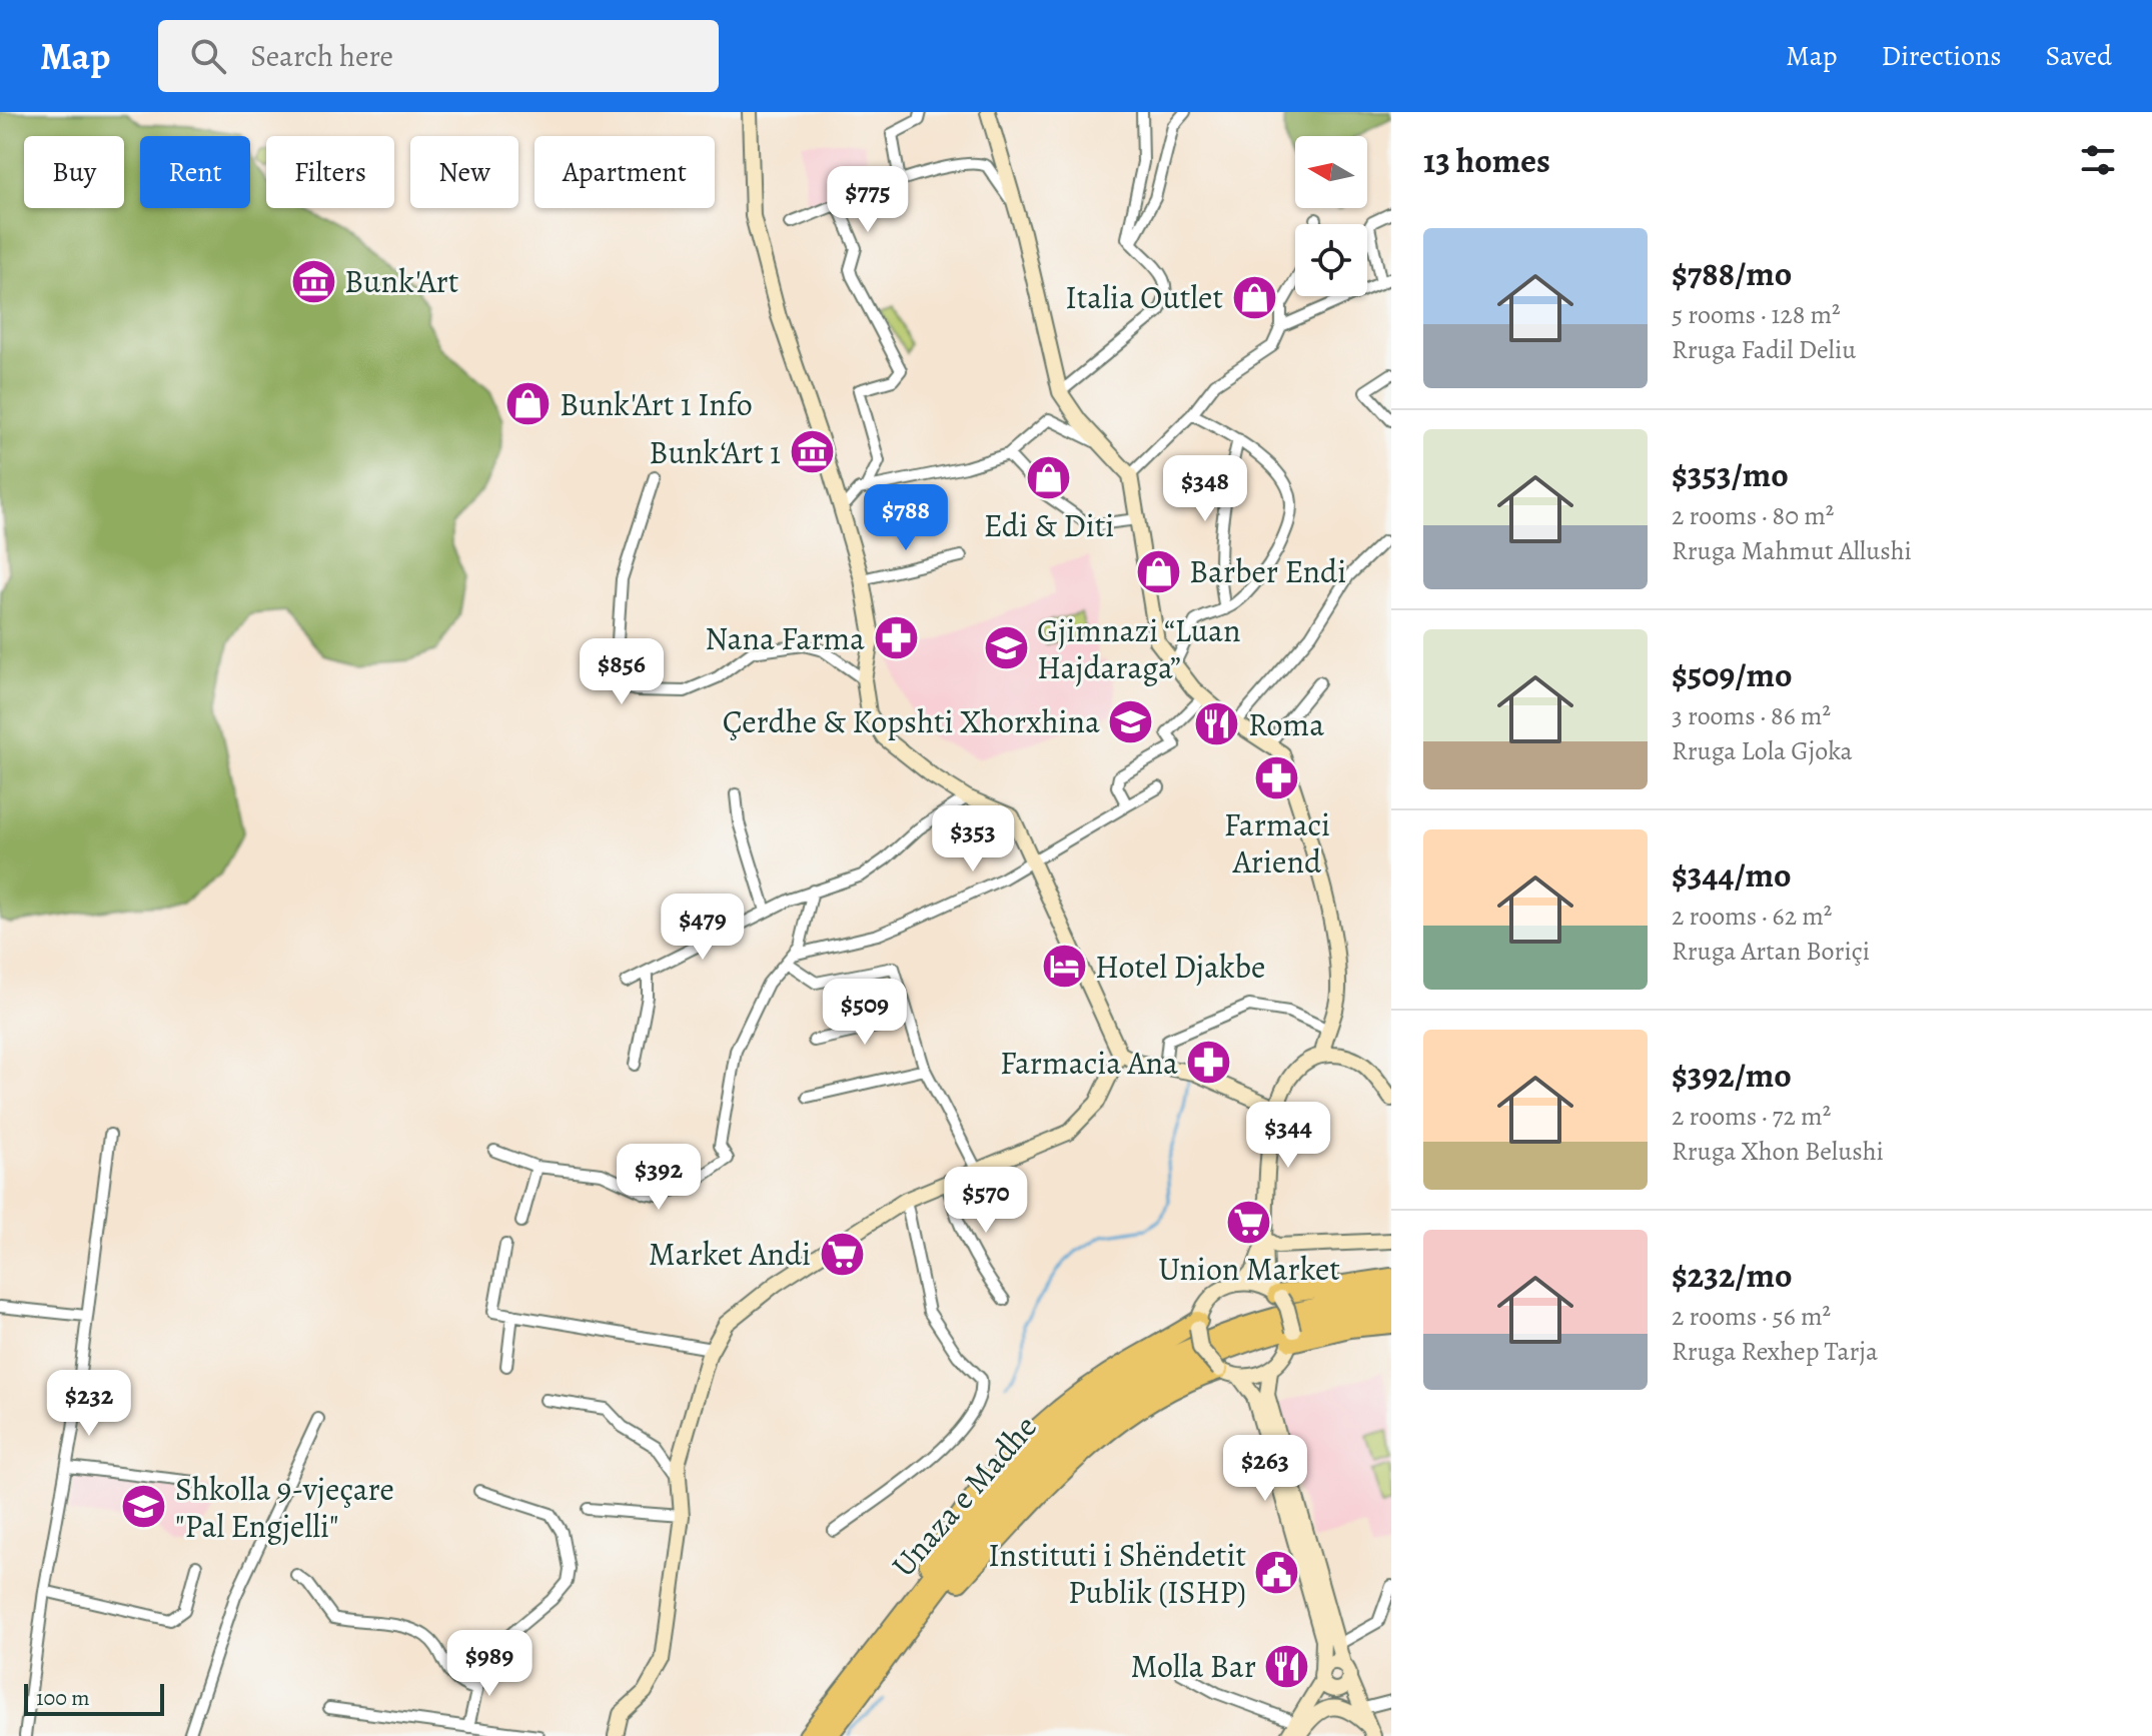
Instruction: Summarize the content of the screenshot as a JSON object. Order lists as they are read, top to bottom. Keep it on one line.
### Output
{"streets":{"highway":["Unaza e Madhe"]},"places":{"museum":["Bunk'Art","Bunk‘Art 1"],"shop":["Italia Outlet","Bunk'Art 1 Info","Edi & Diti","Barber Endi"],"pharmacy":["Nana Farma","Farmaci Ariend","Farmacia Ana"],"school or university":["Gjimnazi “Luan Hajdaraga”","Çerdhe & Kopshti Xhorxhina","Shkolla 9-vjeçare \"Pal Engjelli\""],"restaurant":["Roma","Molla Bar"],"hotel":["Hotel Djakbe"],"supermarket":["Union Market","Market Andi"],"public building":["Instituti i Shëndetit Publik (ISHP)"]},"scale_bar":"100 m","north":"left","page":{"header":"Map","search":"Search here","nav":["Map","Directions","Saved"],"heading":"13 homes","chip":["Buy","Rent","Filters","New","Apartment"],"price":["$775","$348","$788","$856","$353","$479","$509","$344","$392","$570","$232","$263","$989"],"list":[{"name":"$788/mo","note":"5 rooms · 128 m² · Rruga Fadil Deliu"},{"name":"$353/mo","note":"2 rooms · 80 m² · Rruga Mahmut Allushi"},{"name":"$509/mo","note":"3 rooms · 86 m² · Rruga Lola Gjoka"},{"name":"$344/mo","note":"2 rooms · 62 m² · Rruga Artan Boriçi"},{"name":"$392/mo","note":"2 rooms · 72 m² · Rruga Xhon Belushi"},{"name":"$232/mo","note":"2 rooms · 56 m² · Rruga Rexhep Tarja"}],"scale":"100 m"}}
